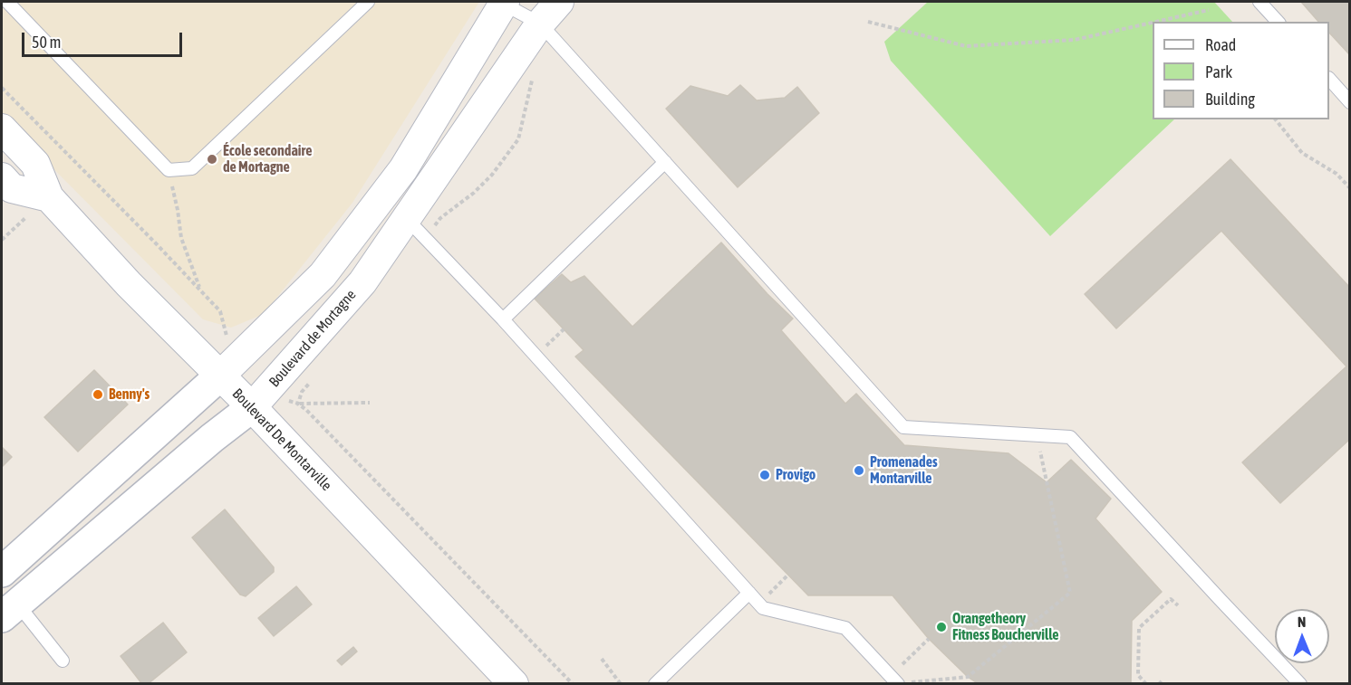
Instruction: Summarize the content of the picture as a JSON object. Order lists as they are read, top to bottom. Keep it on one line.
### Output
{"streets":{"main road":["Boulevard de Mortagne"],"street":["Boulevard De Montarville"]},"crossings":[["Boulevard de Mortagne","Boulevard De Montarville"]],"places":["École secondaire de Mortagne","Benny's","Promenades Montarville","Provigo","Orangetheory Fitness Boucherville"],"legend":["Road","Park","Building"],"scale_bar":"50 m","north":"top"}
